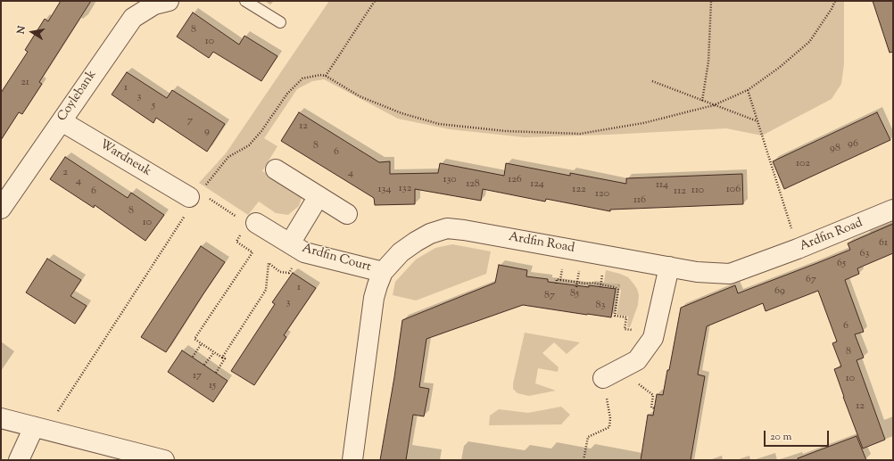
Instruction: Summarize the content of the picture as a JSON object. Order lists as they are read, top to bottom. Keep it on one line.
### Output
{"streets":{"street":["Coylebank","Wardneuk","Ardfin Road","Ardfin Court"]},"crossings":[["Coylebank","Wardneuk"],["Ardfin Road","Ardfin Court"]],"house_numbers":["8","10","21","1","3","5","7","12","9","96","8","98","6","102","2","4","130","126","4","128","124","114","132","134","122","106","110","6","112","120","116","8","10","61","63","65","67","1","69","85","87","3","83","6","8","17","10","15","12"],"scale_bar":"20 m","north":"left"}
